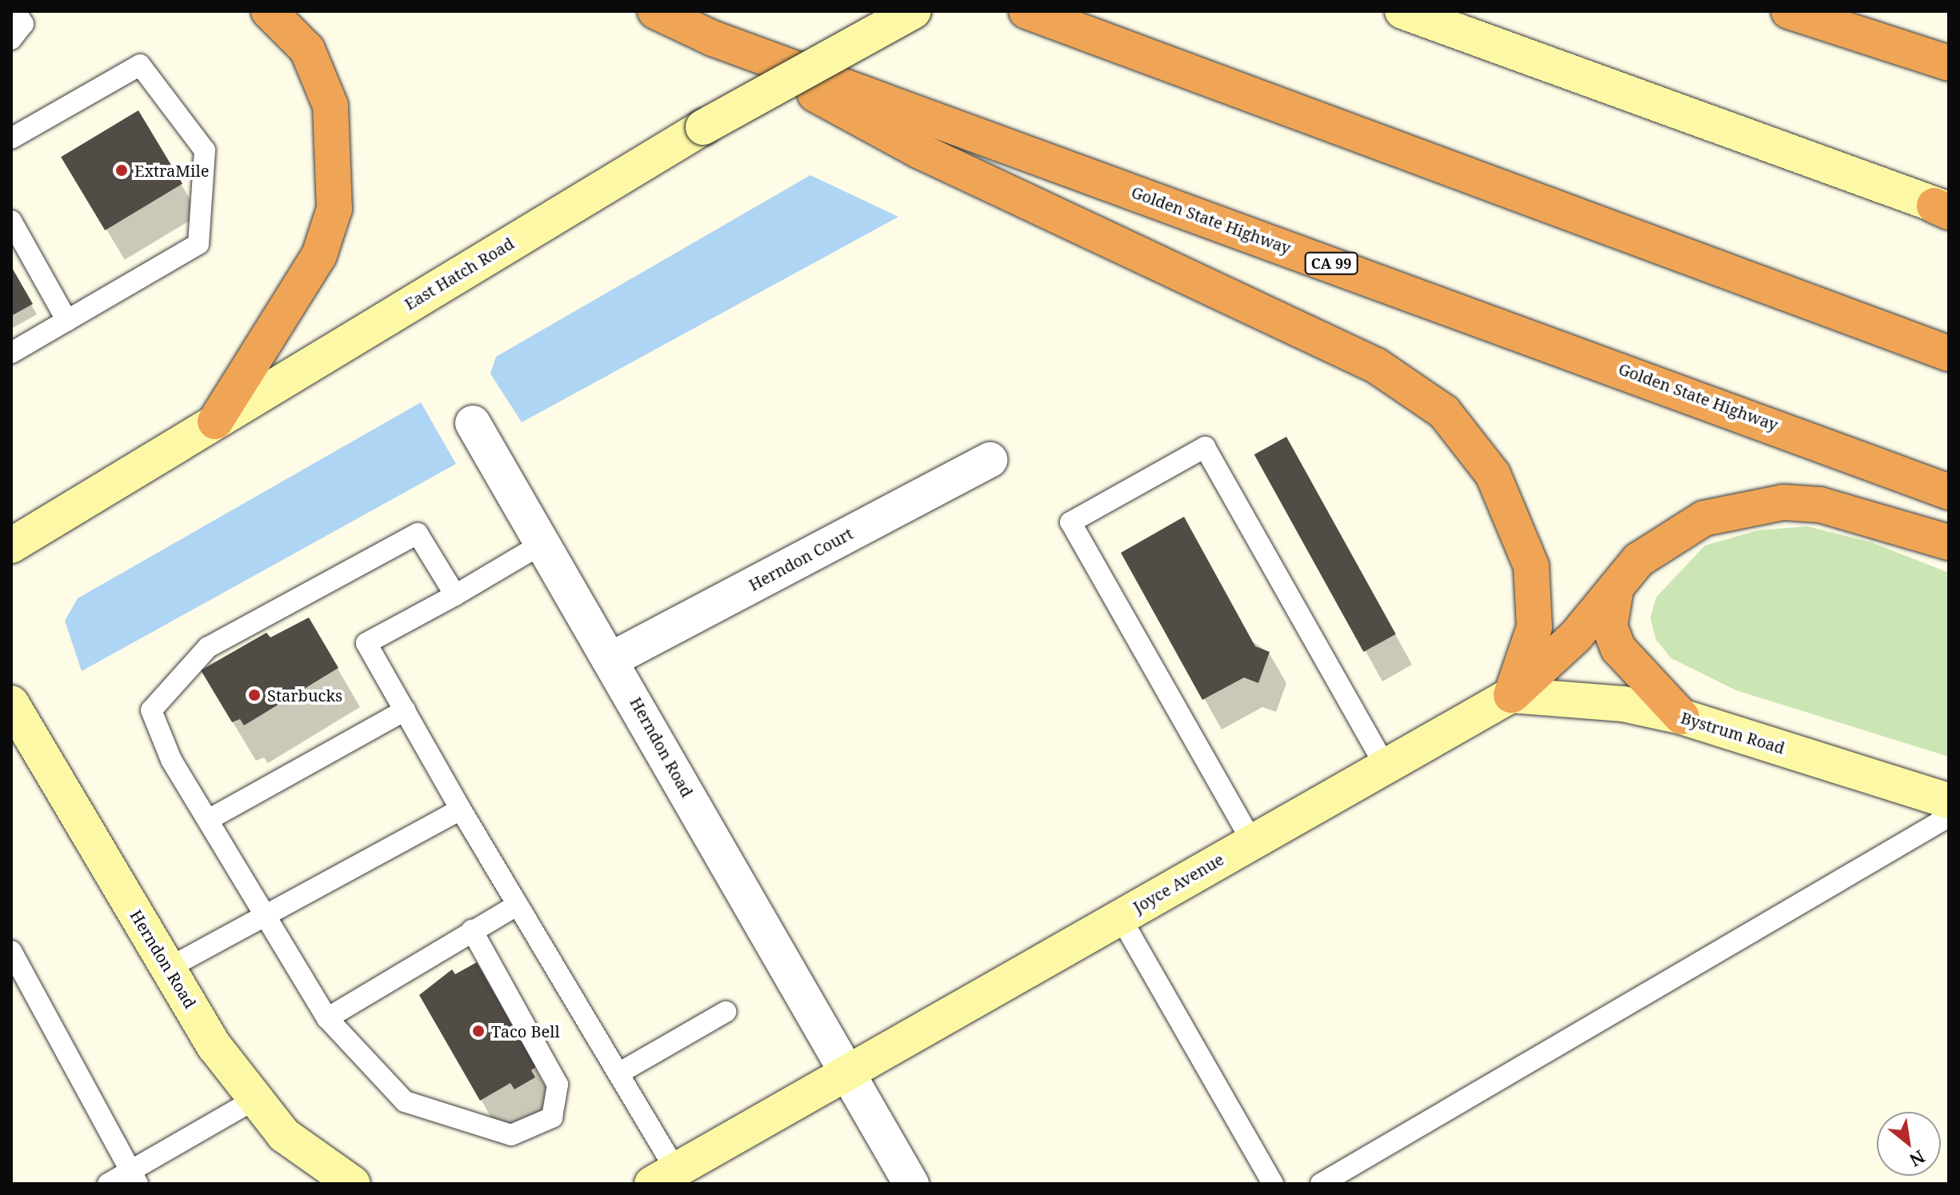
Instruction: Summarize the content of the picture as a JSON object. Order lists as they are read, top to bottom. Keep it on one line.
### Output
{"streets":{"highway":["Golden State Highway","CA 99"],"main road":["East Hatch Road","Bystrum Road","Herndon Road","Joyce Avenue"],"street":["Herndon Court"]},"crossings":[["Herndon Court","Herndon Road"],["Bystrum Road","Joyce Avenue"],["Herndon Road","Joyce Avenue"]],"places":["ExtraMile","Starbucks","Taco Bell"],"north":"bottom right"}
